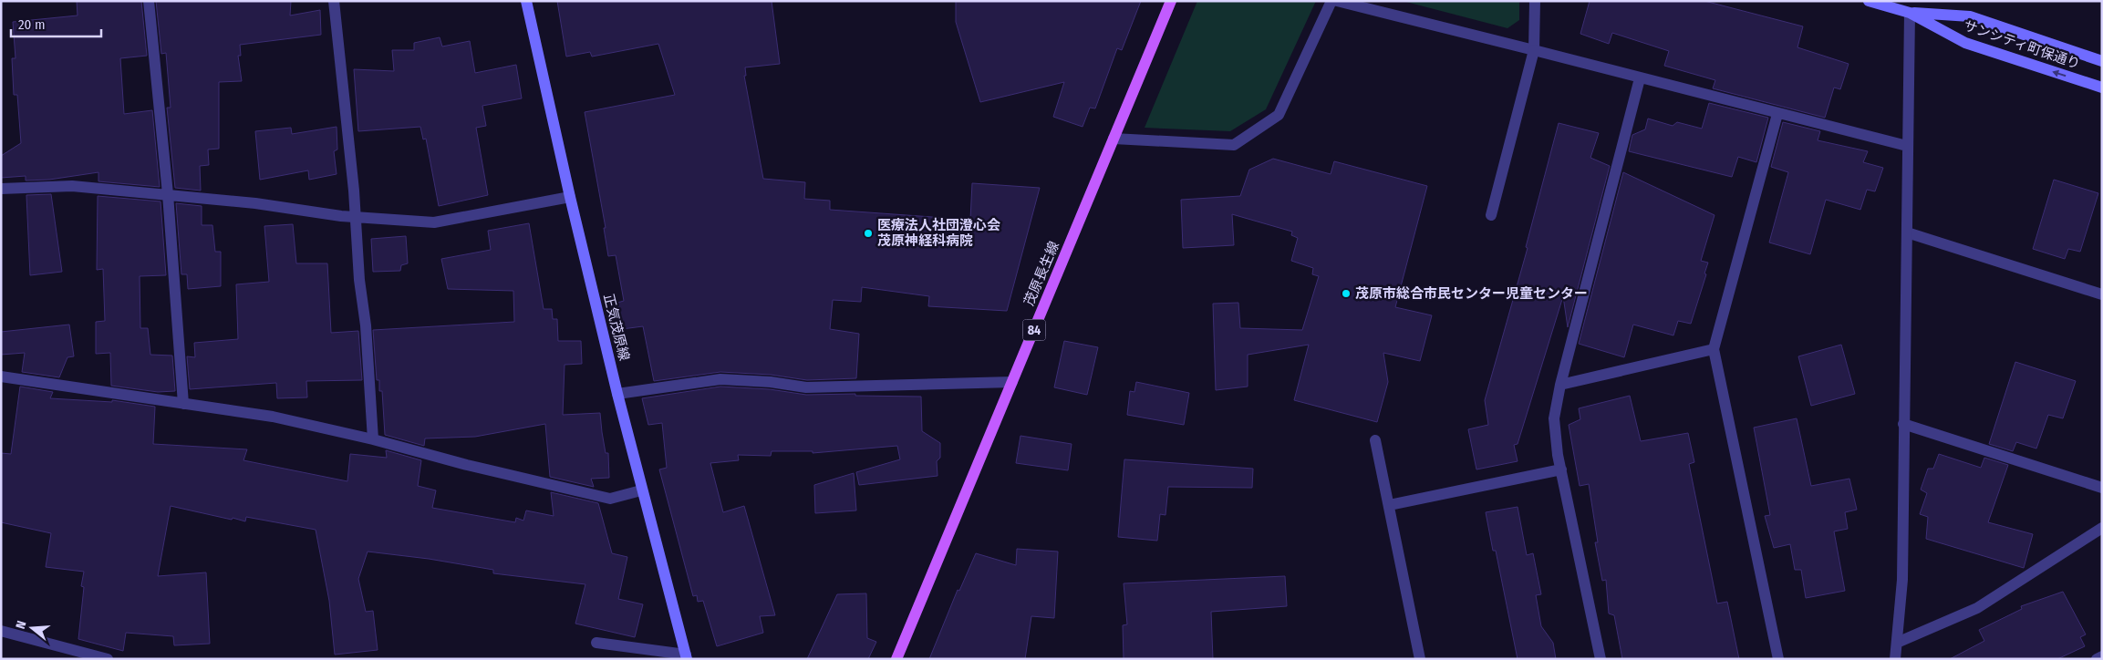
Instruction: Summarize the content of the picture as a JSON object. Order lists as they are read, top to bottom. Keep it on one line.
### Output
{"streets":{"main road":["サンシティ町保通り","茂原長生線","正気茂原線","84"]},"places":["医療法人社団澄心会 茂原神経科病院","茂原市総合市民センター児童センター"],"scale_bar":"20 m","north":"left"}
